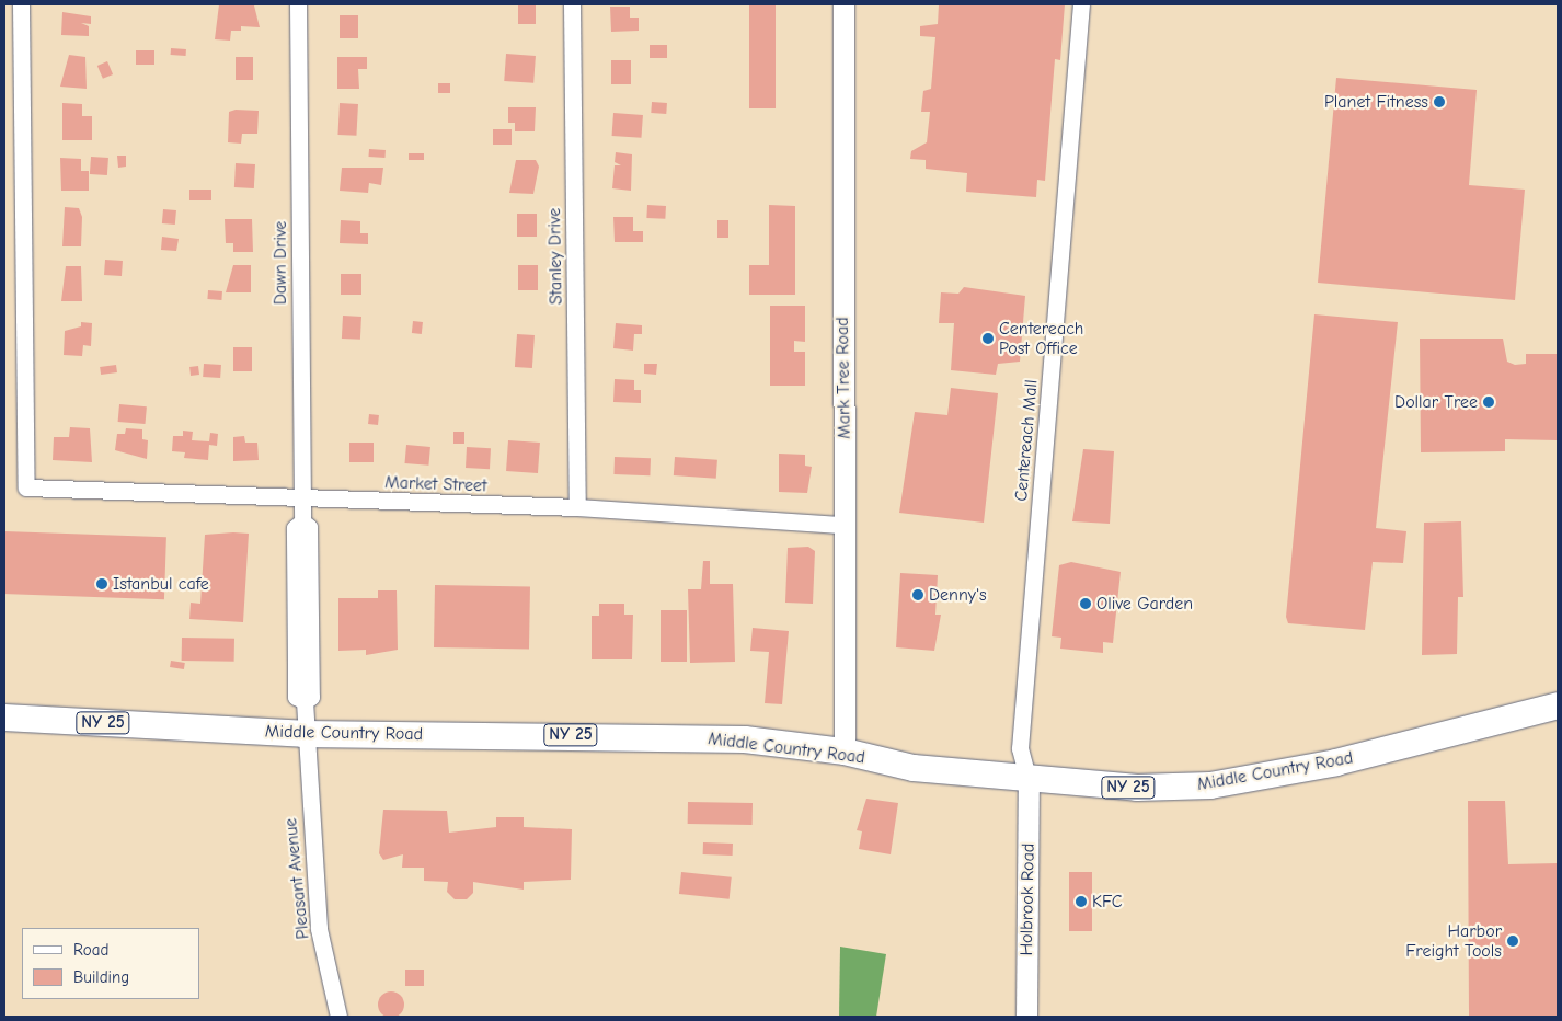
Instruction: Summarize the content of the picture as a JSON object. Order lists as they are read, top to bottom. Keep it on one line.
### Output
{"streets":{"main road":["NY 25","Middle Country Road"],"street":["Stanley Drive","Dawn Drive","Mark Tree Road","Centereach Mall","Market Street","Pleasant Avenue","Holbrook Road"]},"crossings":[["Stanley Drive","Market Street"],["Dawn Drive","Market Street"],["Dawn Drive","Middle Country Road"],["Dawn Drive","Pleasant Avenue"],["Mark Tree Road","Market Street"],["Mark Tree Road","Middle Country Road"],["Centereach Mall","Middle Country Road"],["Centereach Mall","Holbrook Road"],["Middle Country Road","Pleasant Avenue"],["Middle Country Road","Holbrook Road"]],"places":["Planet Fitness","Centereach Post Office","Dollar Tree","Istanbul cafe","Denny's","Olive Garden","KFC","Harbor Freight Tools"],"legend":["Road","Building"]}
